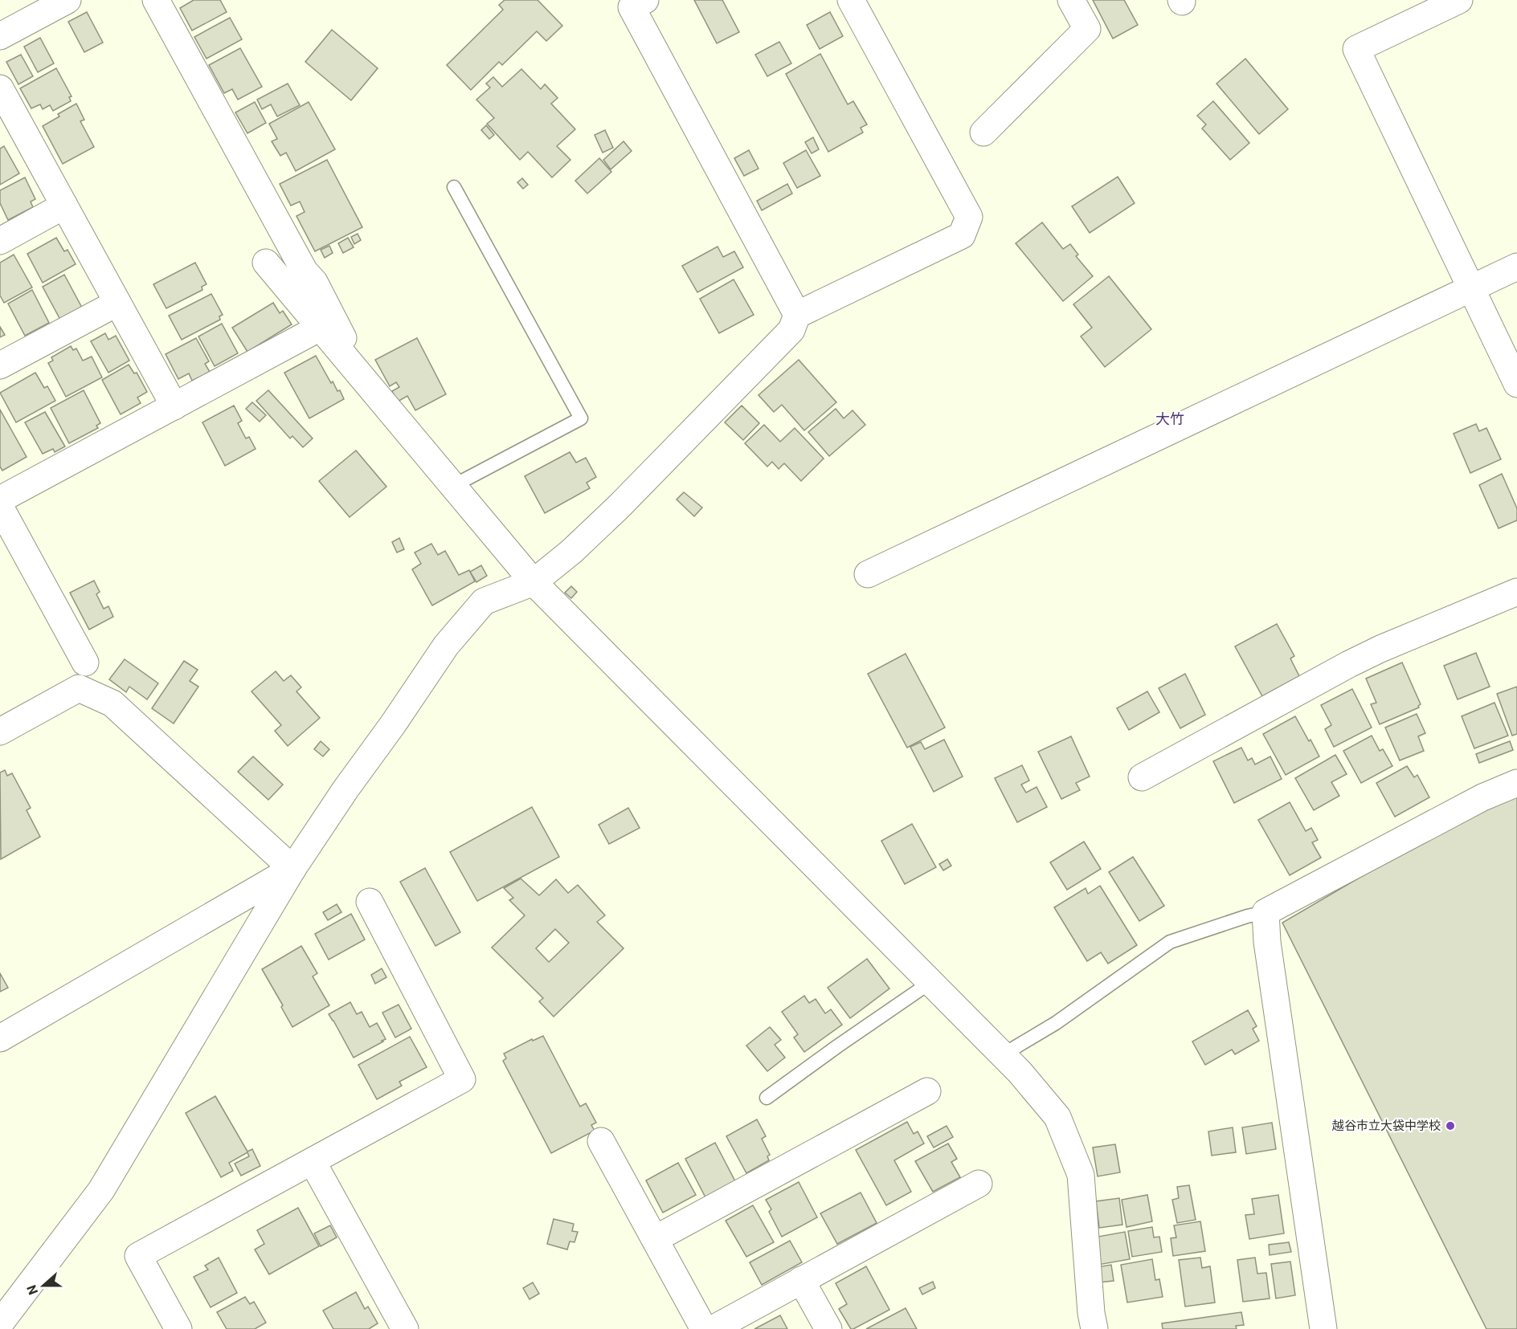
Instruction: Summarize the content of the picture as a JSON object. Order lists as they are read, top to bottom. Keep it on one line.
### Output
{"districts":["大竹"],"places":["越谷市立大袋中学校"],"north":"left"}
